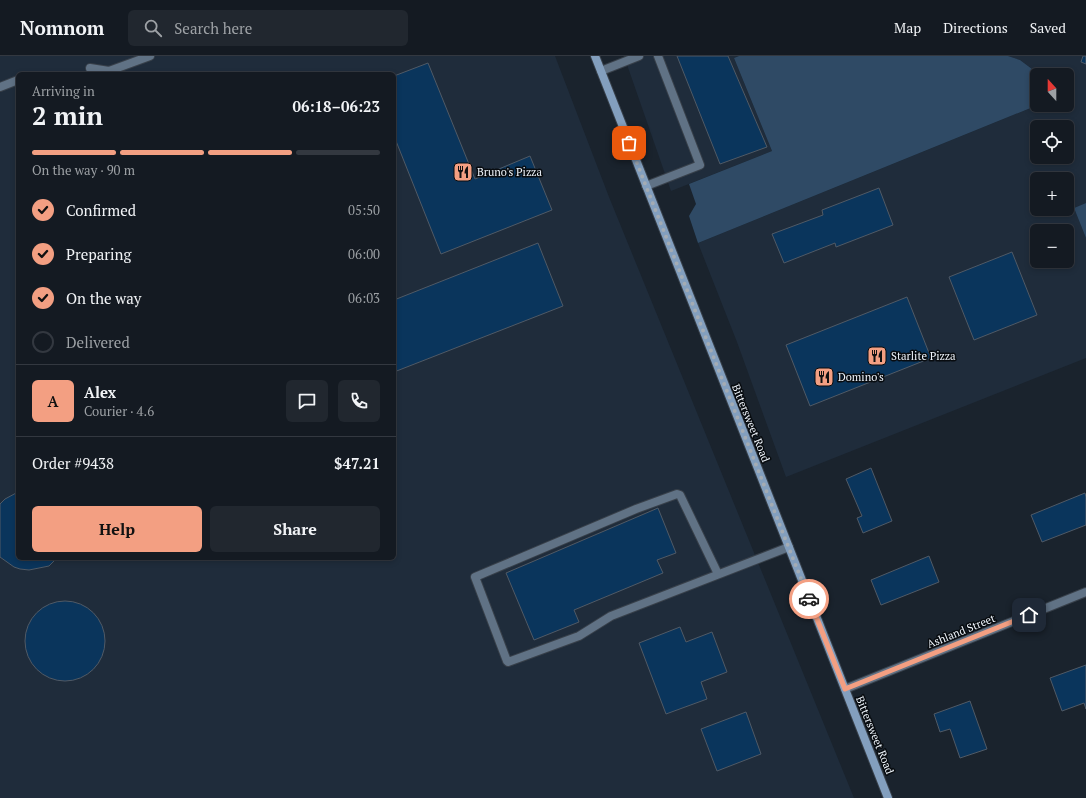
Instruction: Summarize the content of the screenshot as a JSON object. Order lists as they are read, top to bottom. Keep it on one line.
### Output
{"streets":{"street":["Bittersweet Road","Ashland Street"]},"crossings":[["Bittersweet Road","Ashland Street"]],"places":{"restaurant":["Bruno's Pizza","Starlite Pizza","Domino's"]},"north":"top","page":{"header":"Nomnom","search":"Search here","nav":["Map","Directions","Saved"],"map_buttons":["+","−"],"heading":["2 min","Arriving in","06:18–06:23"],"panel":["Alex","Courier · 4.6","Order #9438","$47.21"],"bar":"On the way · 90 m","list":[["Confirmed","05:50"],["Preparing","06:00"],["On the way","06:03"],"Delivered"],"round":"A","buttons":["Help","Share"]}}
